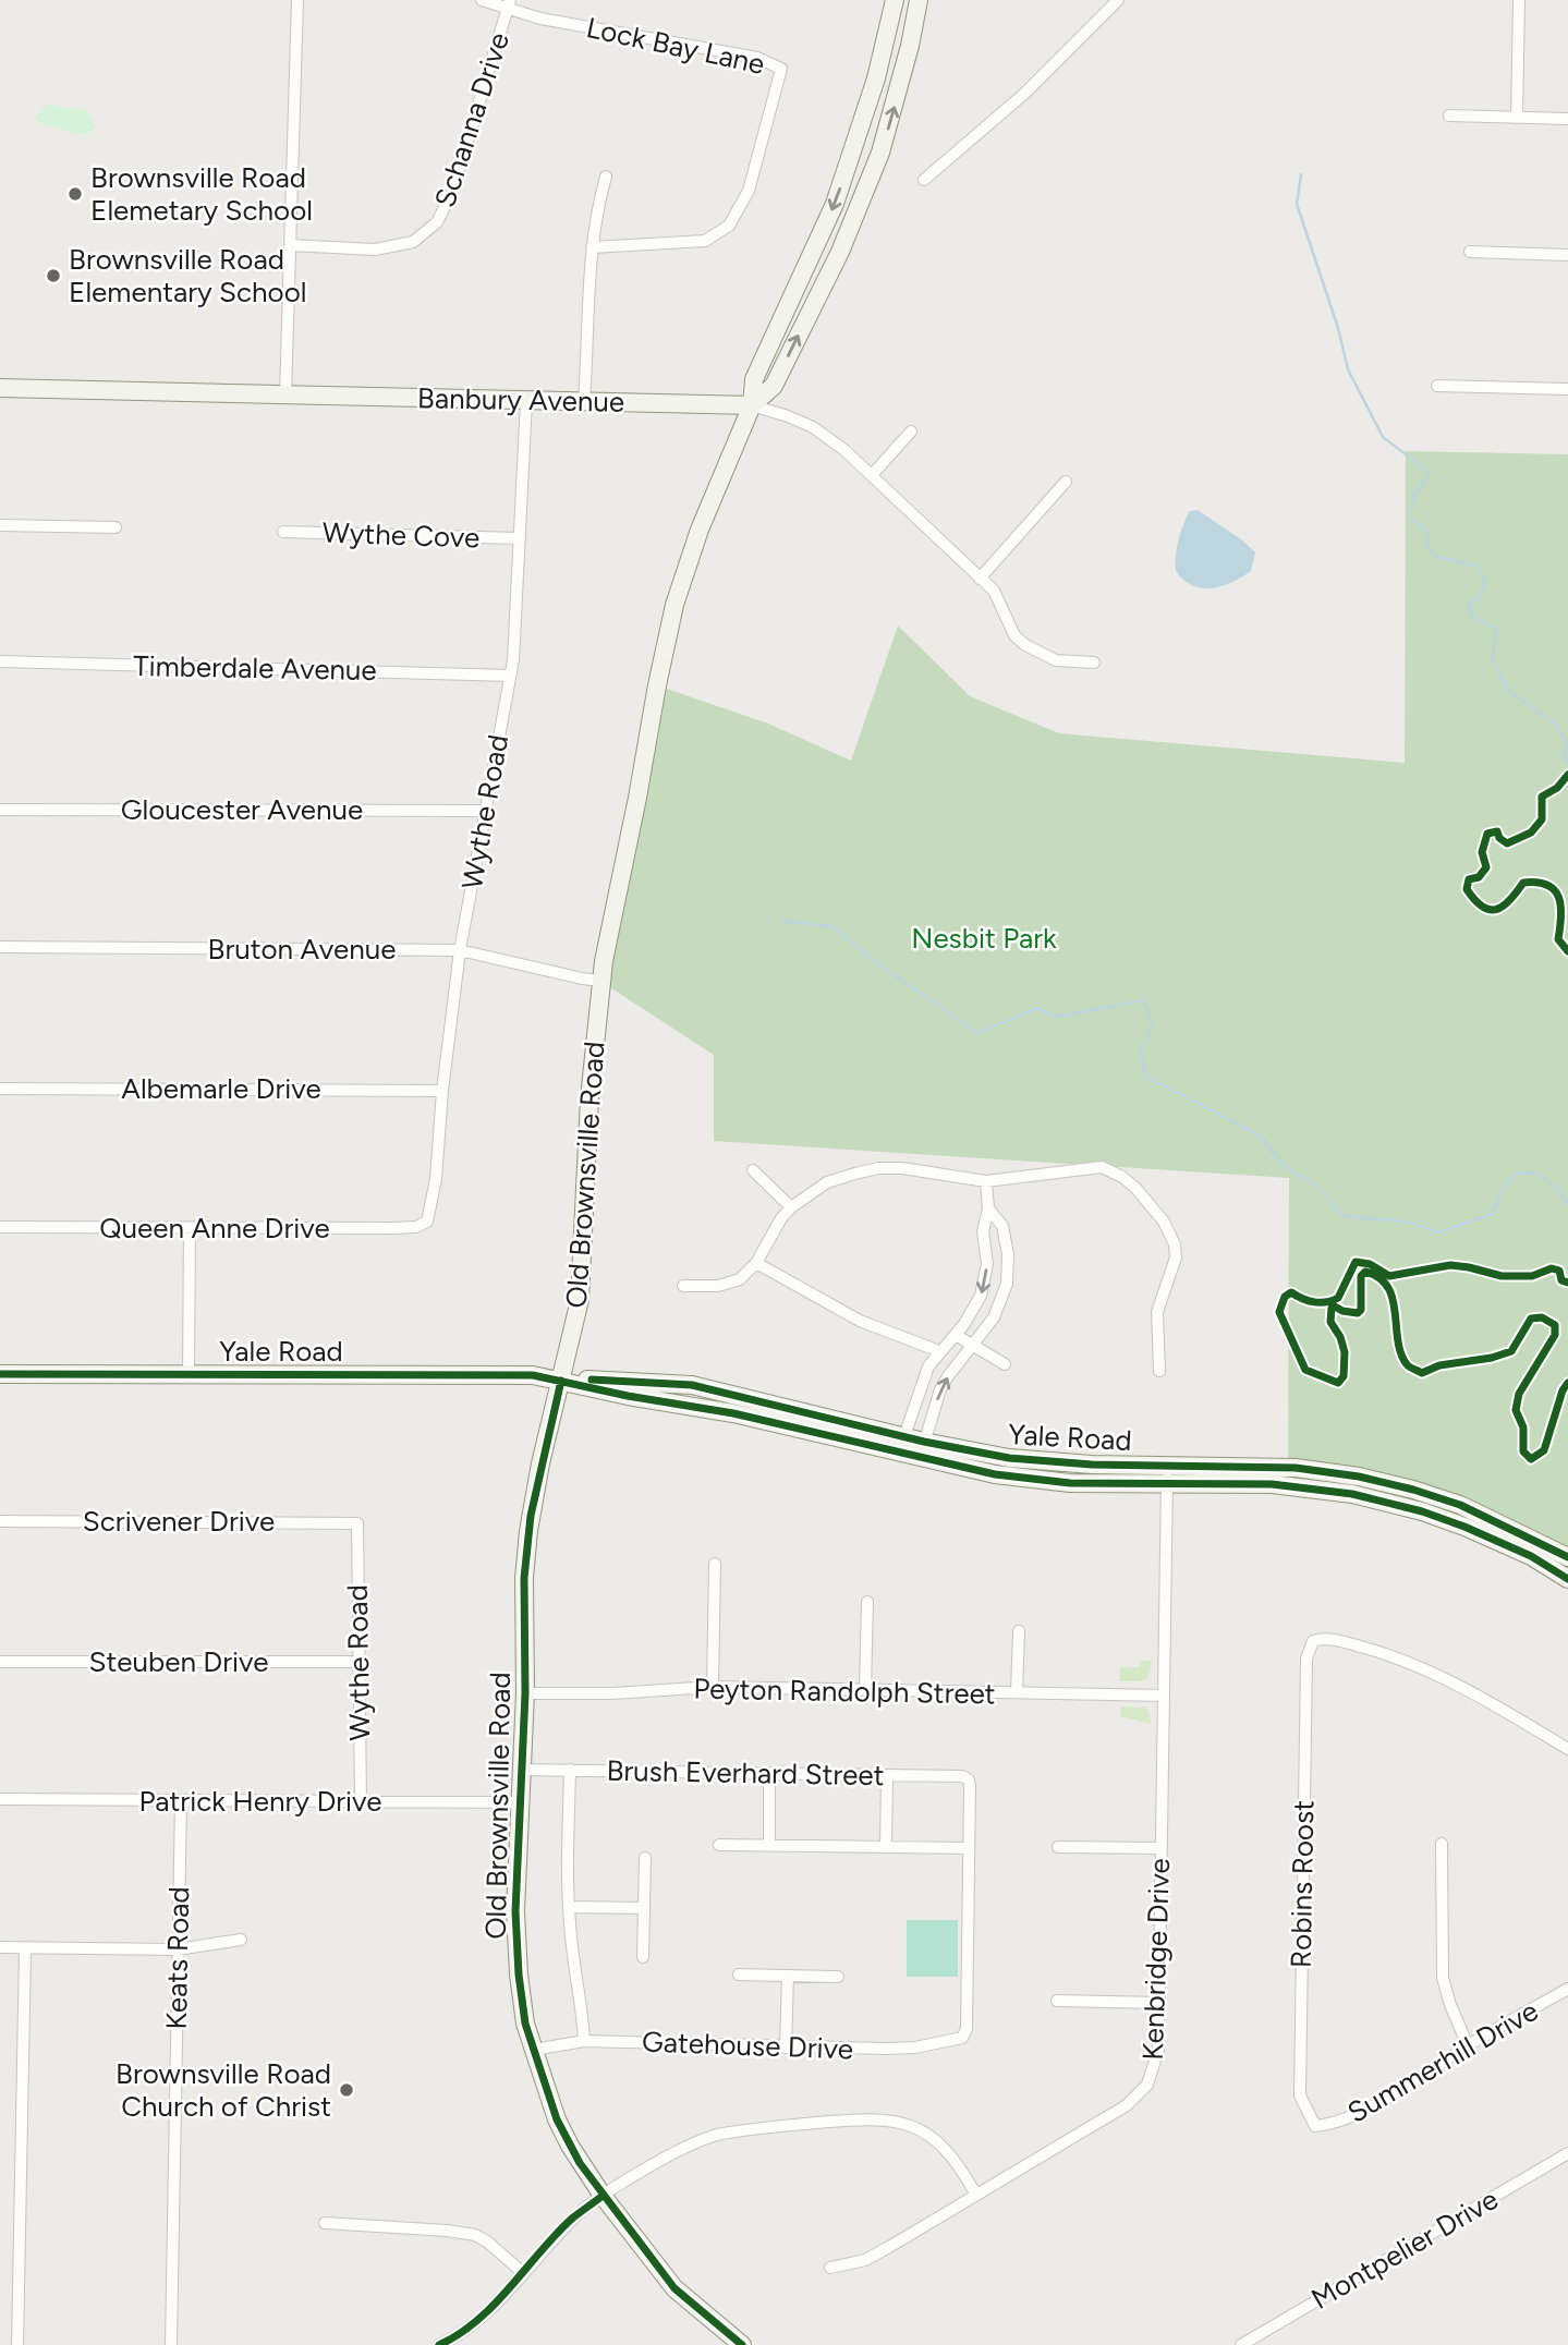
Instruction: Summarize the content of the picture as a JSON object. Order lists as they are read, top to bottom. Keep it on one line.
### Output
{"streets":{"main road":["Banbury Avenue","Old Brownsville Road","Yale Road"],"street":["Lock Bay Lane","Schanna Drive","Wythe Cove","Timberdale Avenue","Gloucester Avenue","Wythe Road","Bruton Avenue","Albemarle Drive","Queen Anne Drive","Scrivener Drive","Steuben Drive","Peyton Randolph Street","Brush Everhard Street","Patrick Henry Drive","Robins Roost","Keats Road","Kenbridge Drive","Gatehouse Drive","Summerhill Drive","Montpelier Drive"]},"crossings":[["Lock Bay Lane","Schanna Drive"],["Banbury Avenue","Wythe Road"],["Banbury Avenue","Old Brownsville Road"],["Wythe Cove","Wythe Road"],["Timberdale Avenue","Wythe Road"],["Gloucester Avenue","Wythe Road"],["Wythe Road","Bruton Avenue"],["Wythe Road","Albemarle Drive"],["Wythe Road","Queen Anne Drive"],["Wythe Road","Scrivener Drive"],["Wythe Road","Steuben Drive"],["Wythe Road","Patrick Henry Drive"],["Bruton Avenue","Old Brownsville Road"],["Old Brownsville Road","Yale Road"],["Old Brownsville Road","Peyton Randolph Street"],["Old Brownsville Road","Brush Everhard Street"],["Old Brownsville Road","Patrick Henry Drive"],["Old Brownsville Road","Gatehouse Drive"],["Yale Road","Kenbridge Drive"],["Peyton Randolph Street","Kenbridge Drive"],["Brush Everhard Street","Gatehouse Drive"],["Patrick Henry Drive","Keats Road"],["Robins Roost","Summerhill Drive"]],"parks":["Nesbit Park"],"places":["Brownsville Road Elemetary School","Brownsville Road Elementary School","Brownsville Road Church of Christ"]}
